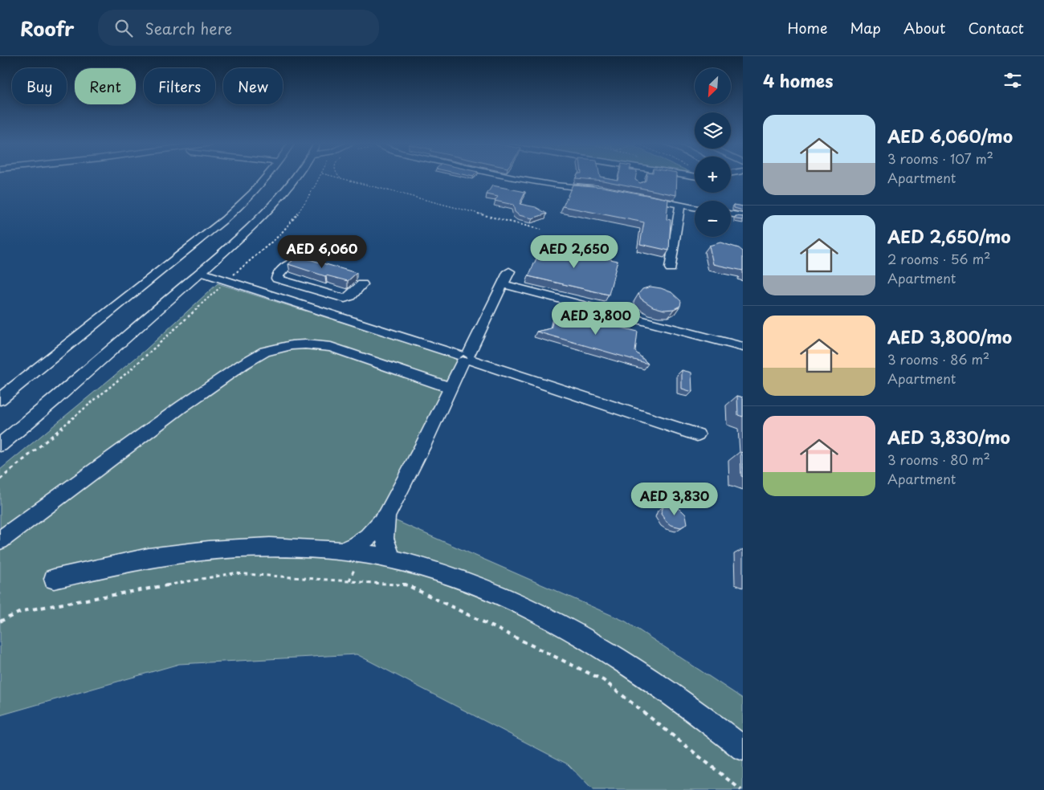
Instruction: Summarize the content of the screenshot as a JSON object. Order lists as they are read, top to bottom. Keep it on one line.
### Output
{"north":"bottom left","page":{"header":"Roofr","search":"Search here","nav":["Home","Map","About","Contact"],"heading":"4 homes","map_buttons":["+","−"],"chip":["Buy","Rent","Filters","New"],"list":[{"name":"AED 6,060/mo","note":"3 rooms · 107 m² · Apartment"},{"name":"AED 2,650/mo","note":"2 rooms · 56 m² · Apartment"},{"name":"AED 3,800/mo","note":"3 rooms · 86 m² · Apartment"},{"name":"AED 3,830/mo","note":"3 rooms · 80 m² · Apartment"}],"price":["AED 6,060","AED 2,650","AED 3,800","AED 3,830"]}}
